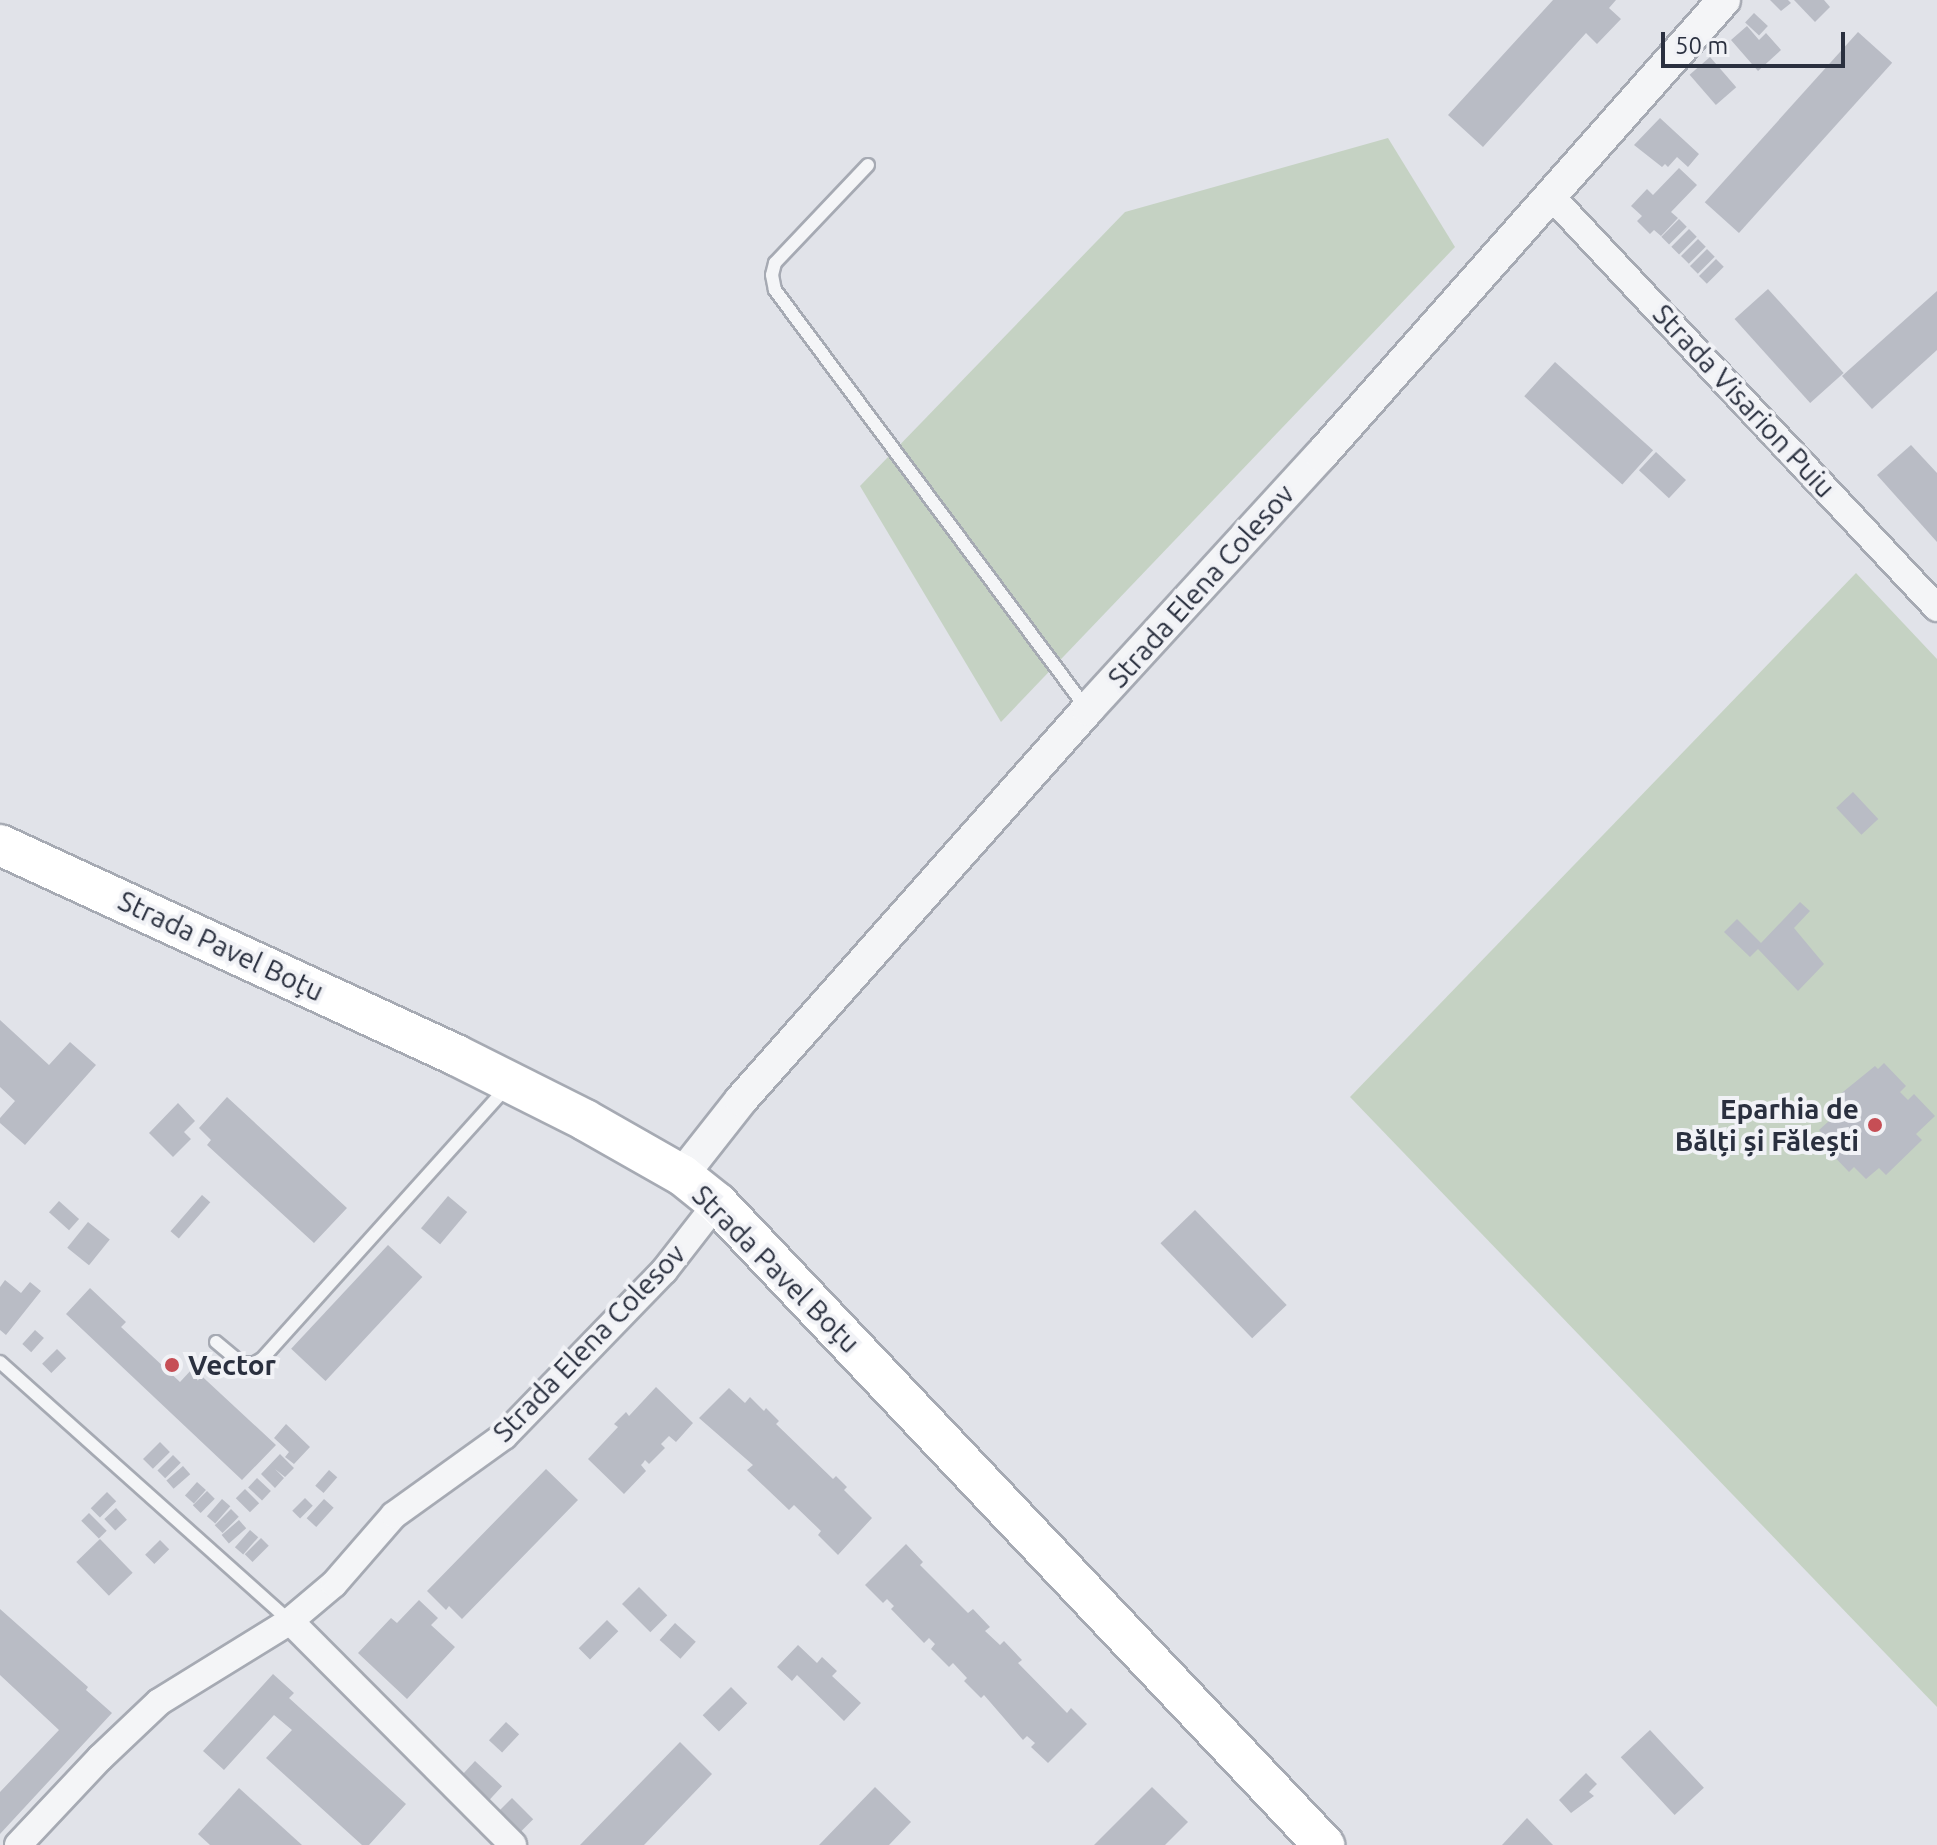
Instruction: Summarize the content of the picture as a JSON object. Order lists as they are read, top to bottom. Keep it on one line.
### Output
{"streets":{"main road":["Strada Pavel Boțu"],"street":["Strada Visarion Puiu","Strada Elena Colesov"]},"crossings":[["Strada Visarion Puiu","Strada Elena Colesov"],["Strada Elena Colesov","Strada Pavel Boțu"]],"places":["Eparhia de Bălți și Fălești","Vector"],"scale_bar":"50 m"}
